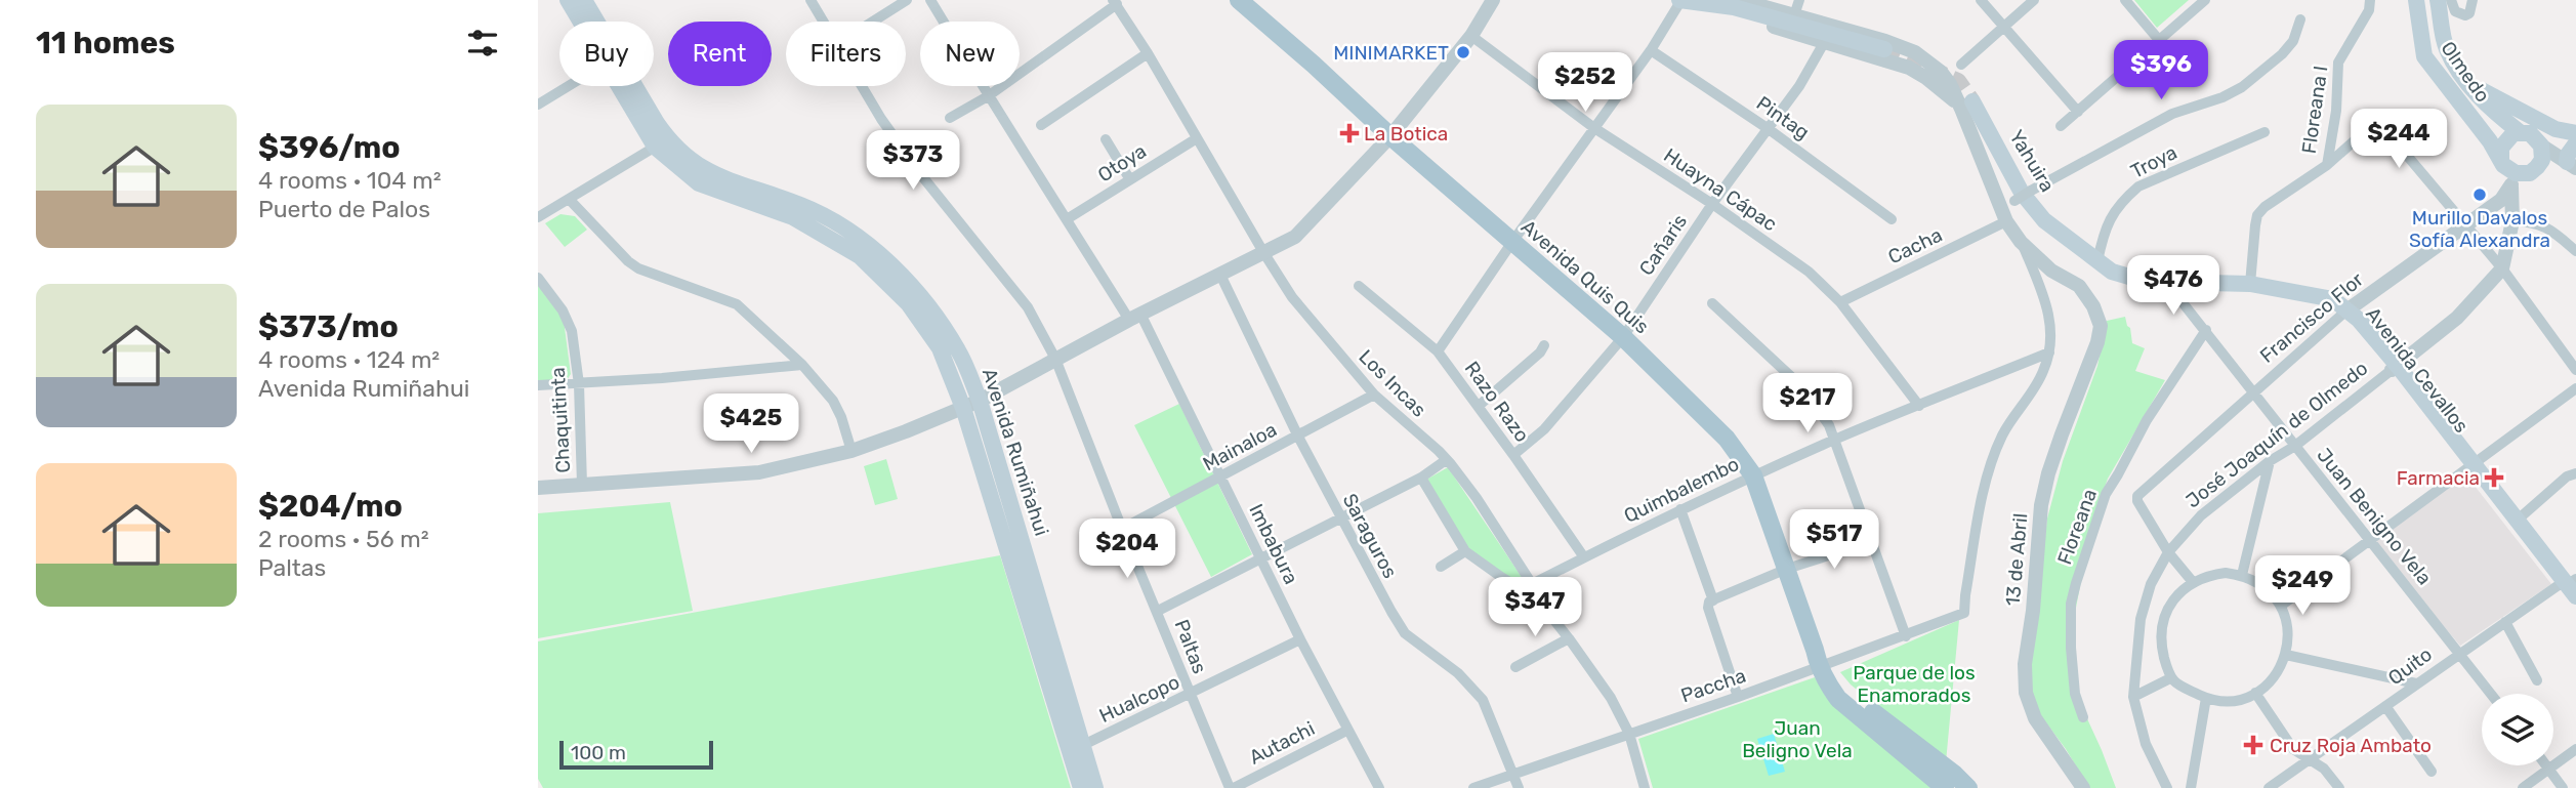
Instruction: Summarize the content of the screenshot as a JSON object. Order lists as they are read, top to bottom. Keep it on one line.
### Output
{"streets":{"main road":["Olmedo","Yahuira","Avenida Quis Quis","Avenida Cevallos","Avenida Rumiñahui"],"street":["Floreana I","Pintag","Troya","Otoya","Huayna Cápac","Cañaris","Cacha","Francisco Flor","Los Incas","Razo Razo","Chaquitinta","José Joaquín de Olmedo","Mainaloa","Quimbalembo","Juan Benigno Vela","Floreana","Saraguros","Imbabura","13 de Abril","Paltas","Quito","Paccha","Hualcopo","Autachi"]},"crossings":[["Olmedo","Francisco Flor"],["Floreana I","Yahuira"],["Pintag","Cañaris"],["Yahuira","Troya"],["Yahuira","Francisco Flor"],["Yahuira","Avenida Cevallos"],["Yahuira","Juan Benigno Vela"],["Otoya","Los Incas"],["Otoya","Imbabura"],["Huayna Cápac","Cañaris"],["Huayna Cápac","Cacha"],["Huayna Cápac","Quimbalembo"],["Cañaris","Avenida Quis Quis"],["Cañaris","Razo Razo"],["Avenida Quis Quis","Quimbalembo"],["Avenida Quis Quis","Paccha"],["Francisco Flor","Avenida Cevallos"],["Francisco Flor","José Joaquín de Olmedo"],["Francisco Flor","Juan Benigno Vela"],["Avenida Cevallos","José Joaquín de Olmedo"],["Avenida Cevallos","Quito"],["Los Incas","Mainaloa"],["Los Incas","Quimbalembo"],["Los Incas","Paccha"],["Razo Razo","Quimbalembo"],["José Joaquín de Olmedo","Juan Benigno Vela"],["Mainaloa","Saraguros"],["Mainaloa","Imbabura"],["Mainaloa","Paltas"],["Avenida Rumiñahui","Hualcopo"],["Quimbalembo","Paccha"],["Juan Benigno Vela","Floreana"],["Juan Benigno Vela","Quito"],["Saraguros","Paccha"],["Imbabura","Hualcopo"],["Imbabura","Autachi"],["Paltas","Hualcopo"],["Paltas","Autachi"]],"parks":["Parque de los Enamorados","Juan Beligno Vela"],"places":{"other":["MINIMARKET","Murillo Davalos Sofía Alexandra"],"health":["La Botica","Farmacia","Cruz Roja Ambato"]},"scale_bar":"100 m","page":{"heading":"11 homes","chip":["Buy","Rent","Filters","New"],"price":["$396","$252","$244","$373","$476","$217","$425","$517","$204","$249","$347"],"list":[{"name":"$396/mo","note":"4 rooms · 104 m² · Puerto de Palos"},{"name":"$373/mo","note":"4 rooms · 124 m² · Avenida Rumiñahui"},{"name":"$204/mo","note":"2 rooms · 56 m² · Paltas"}],"scale":"100 m"}}
